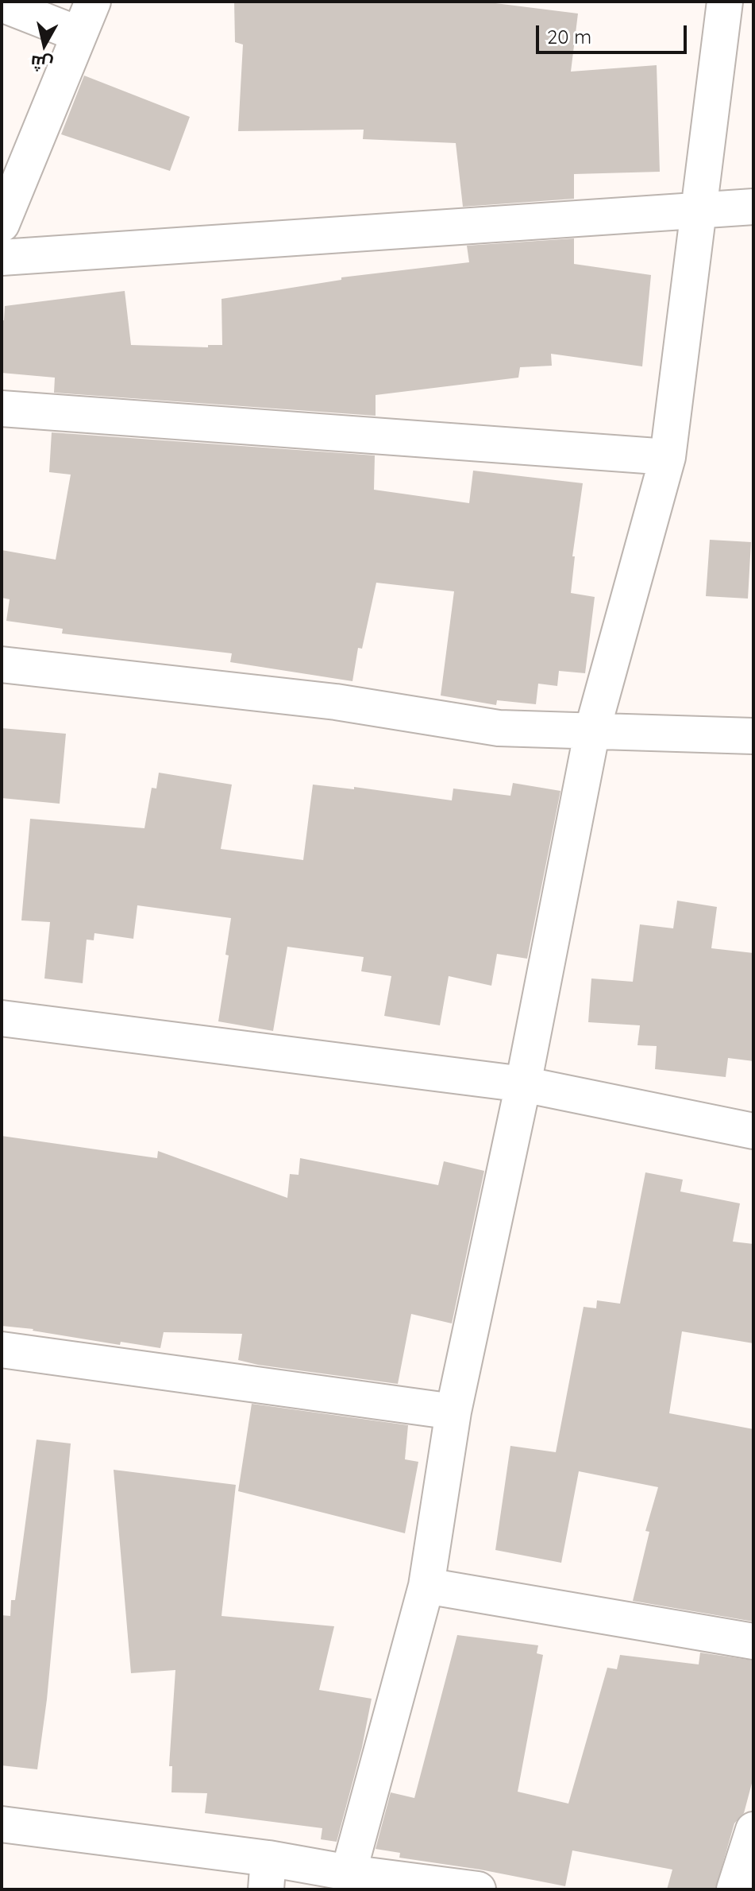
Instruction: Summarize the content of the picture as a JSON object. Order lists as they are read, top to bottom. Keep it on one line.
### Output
{"scale_bar":"20 m","north":"bottom"}
